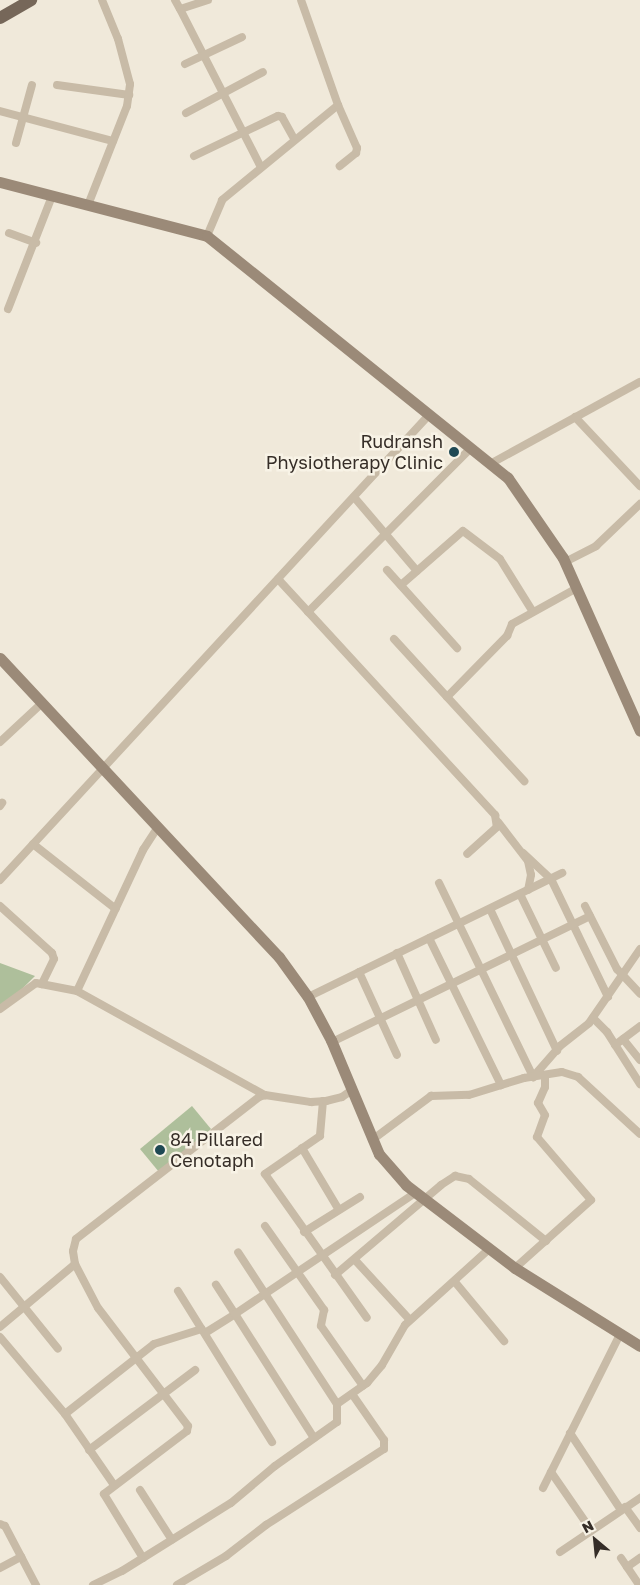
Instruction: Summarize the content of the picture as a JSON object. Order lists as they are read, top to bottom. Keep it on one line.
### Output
{"places":["Rudransh Physiotherapy Clinic","84 Pillared Cenotaph"],"north":"top left"}
